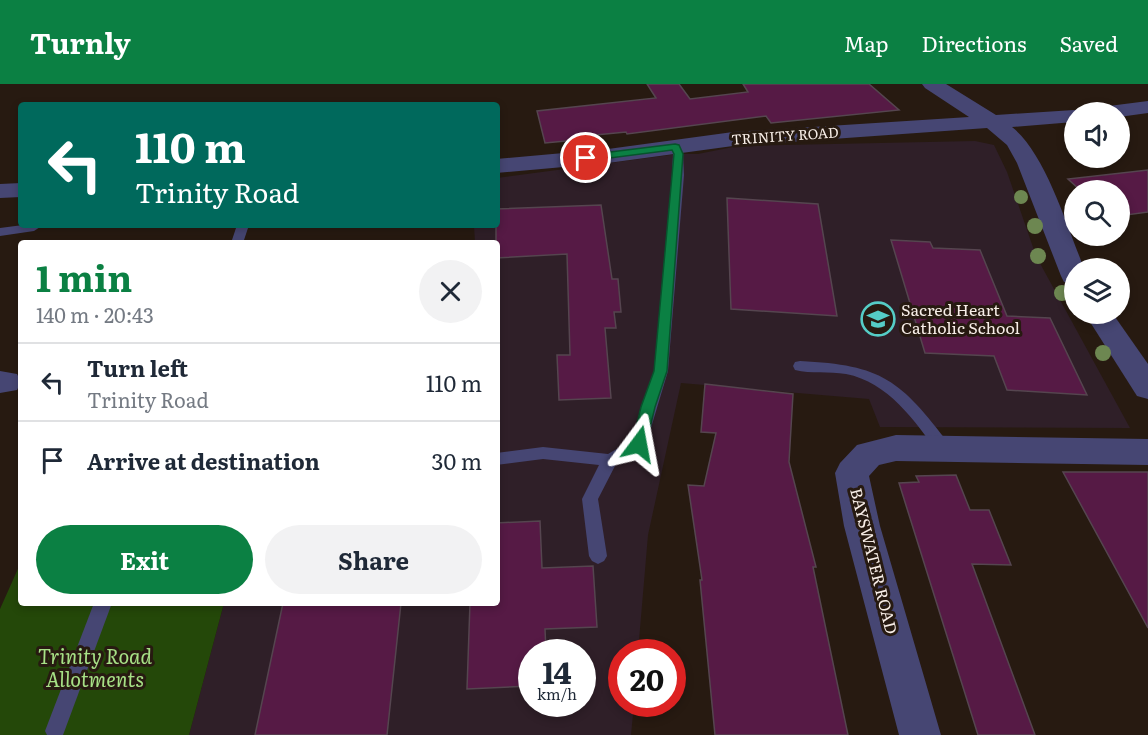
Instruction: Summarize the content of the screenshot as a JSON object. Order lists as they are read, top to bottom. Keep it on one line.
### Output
{"streets":{"street":["TRINITY ROAD","BAYSWATER ROAD"]},"parks":["Trinity Road Allotments"],"places":{"school or university":["Sacred Heart Catholic School"]},"page":{"header":"Turnly","nav":["Map","Directions","Saved"],"turn":["110 m","Trinity Road"],"heading":["1 min","140 m · 20:43"],"list":[{"name":"Turn left","note":"Trinity Road","value":"110 m"},{"name":"Arrive at destination","value":"30 m"}],"buttons":["Exit","Share"],"speed":"14 km/h","limit":"20"}}
